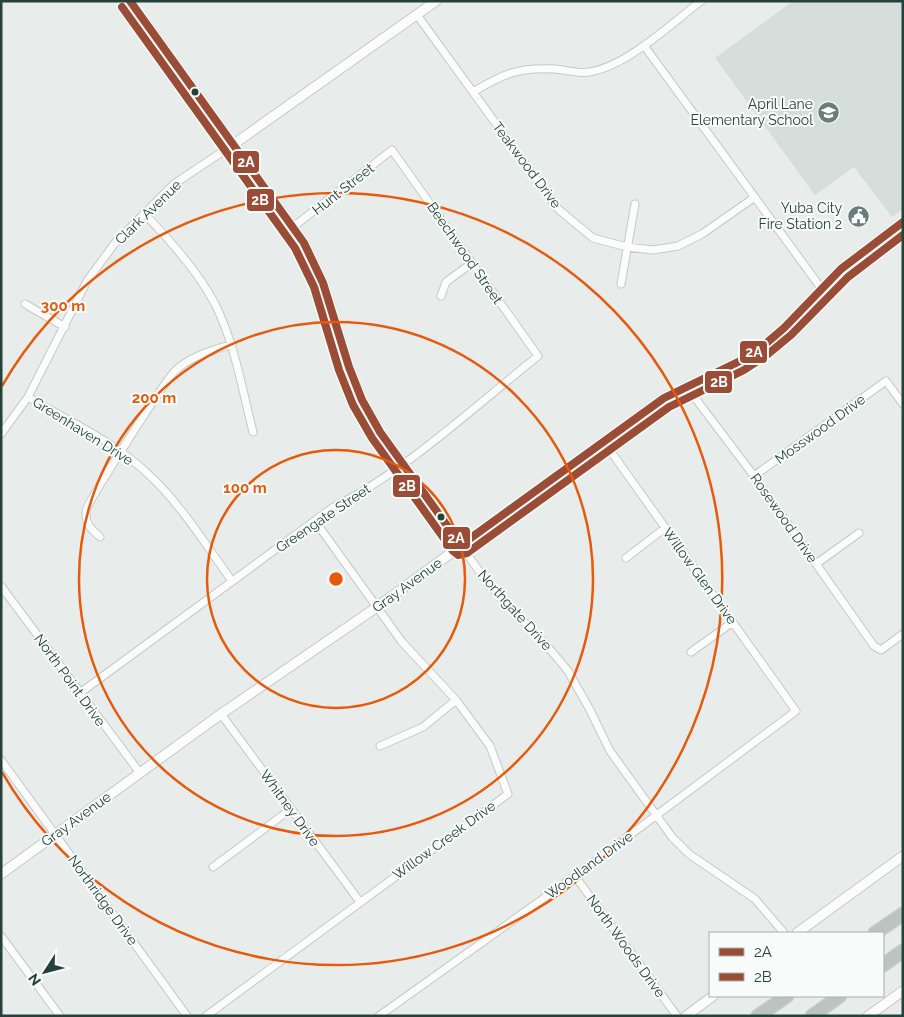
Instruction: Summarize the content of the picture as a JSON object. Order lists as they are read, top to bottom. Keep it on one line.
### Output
{"streets":{"street":["Teakwood Drive","Hunt Street","Clark Avenue","Beechwood Street","Mosswood Drive","Greenhaven Drive","Greengate Street","Rosewood Drive","Willow Glen Drive","Gray Avenue","Northgate Drive","North Point Drive","Whitney Drive","Willow Creek Drive","Woodland Drive","Northridge Drive","North Woods Drive"]},"crossings":[["Teakwood Drive","Clark Avenue"],["Hunt Street","Beechwood Street"],["Hunt Street","Northgate Drive"],["Clark Avenue","Greenhaven Drive"],["Clark Avenue","Northgate Drive"],["Beechwood Street","Greengate Street"],["Mosswood Drive","Rosewood Drive"],["Greenhaven Drive","Greengate Street"],["Greengate Street","Northgate Drive"],["Greengate Street","North Point Drive"],["Greengate Street","Willow Creek Drive"],["Rosewood Drive","Gray Avenue"],["Willow Glen Drive","Gray Avenue"],["Willow Glen Drive","Woodland Drive"],["Gray Avenue","Northgate Drive"],["Gray Avenue","North Point Drive"],["Gray Avenue","Whitney Drive"],["Gray Avenue","Willow Creek Drive"],["Gray Avenue","Northridge Drive"],["Northgate Drive","Woodland Drive"],["Whitney Drive","Willow Creek Drive"],["Woodland Drive","North Woods Drive"]],"places":{"school or university":["April Lane Elementary School"],"public building":["Yuba City Fire Station 2"]},"lines":["transit line 2A","transit line 2B"],"legend":["2A","2B"],"north":"bottom left","rings":["300 m","200 m","100 m"]}
